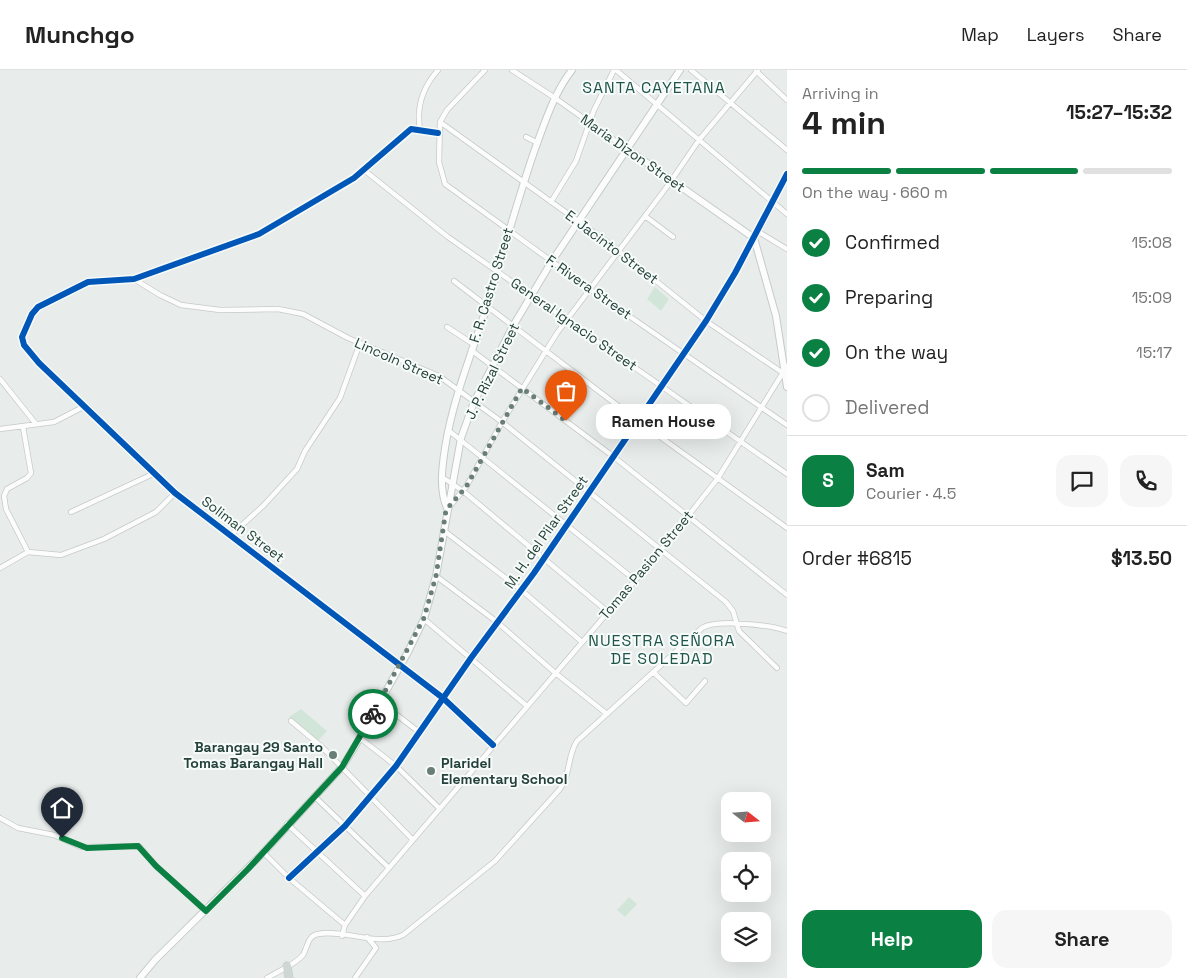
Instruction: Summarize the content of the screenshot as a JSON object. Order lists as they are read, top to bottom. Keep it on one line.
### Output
{"streets":{"main road":["Maria Dizon Street","F. R. Castro Street","J. P. Rizal Street"],"street":["E. Jacinto Street","F. Rivera Street","General Ignacio Street","Lincoln Street","Soliman Street","M. H. del Pilar Street","Tomas Pasion Street"]},"crossings":[["Maria Dizon Street","F. R. Castro Street"],["Maria Dizon Street","J. P. Rizal Street"],["Maria Dizon Street","M. H. del Pilar Street"],["E. Jacinto Street","F. R. Castro Street"],["E. Jacinto Street","F. Rivera Street"],["E. Jacinto Street","J. P. Rizal Street"],["E. Jacinto Street","M. H. del Pilar Street"],["E. Jacinto Street","Tomas Pasion Street"],["F. R. Castro Street","F. Rivera Street"],["F. R. Castro Street","General Ignacio Street"],["F. R. Castro Street","Lincoln Street"],["F. R. Castro Street","J. P. Rizal Street"],["F. Rivera Street","J. P. Rizal Street"],["F. Rivera Street","M. H. del Pilar Street"],["F. Rivera Street","Tomas Pasion Street"],["General Ignacio Street","J. P. Rizal Street"],["General Ignacio Street","M. H. del Pilar Street"],["General Ignacio Street","Tomas Pasion Street"],["Lincoln Street","J. P. Rizal Street"],["Lincoln Street","Soliman Street"],["Lincoln Street","M. H. del Pilar Street"],["Lincoln Street","Tomas Pasion Street"],["J. P. Rizal Street","Soliman Street"],["Soliman Street","M. H. del Pilar Street"],["Soliman Street","Tomas Pasion Street"]],"districts":["SANTA CAYETANA","NUESTRA SEÑORA DE SOLEDAD"],"places":["Ramen House","Barangay 29 Santo Tomas Barangay Hall","Plaridel Elementary School"],"north":"right","page":{"header":"Munchgo","nav":["Map","Layers","Share"],"heading":["4 min","Arriving in","15:27–15:32"],"panel":["Sam","Courier · 4.5","Order #6815","$13.50"],"bar":"On the way · 660 m","list":[["Confirmed","15:08"],["Preparing","15:09"],["On the way","15:17"],"Delivered"],"bubble":"Ramen House","round":"S","buttons":["Help","Share"]}}
